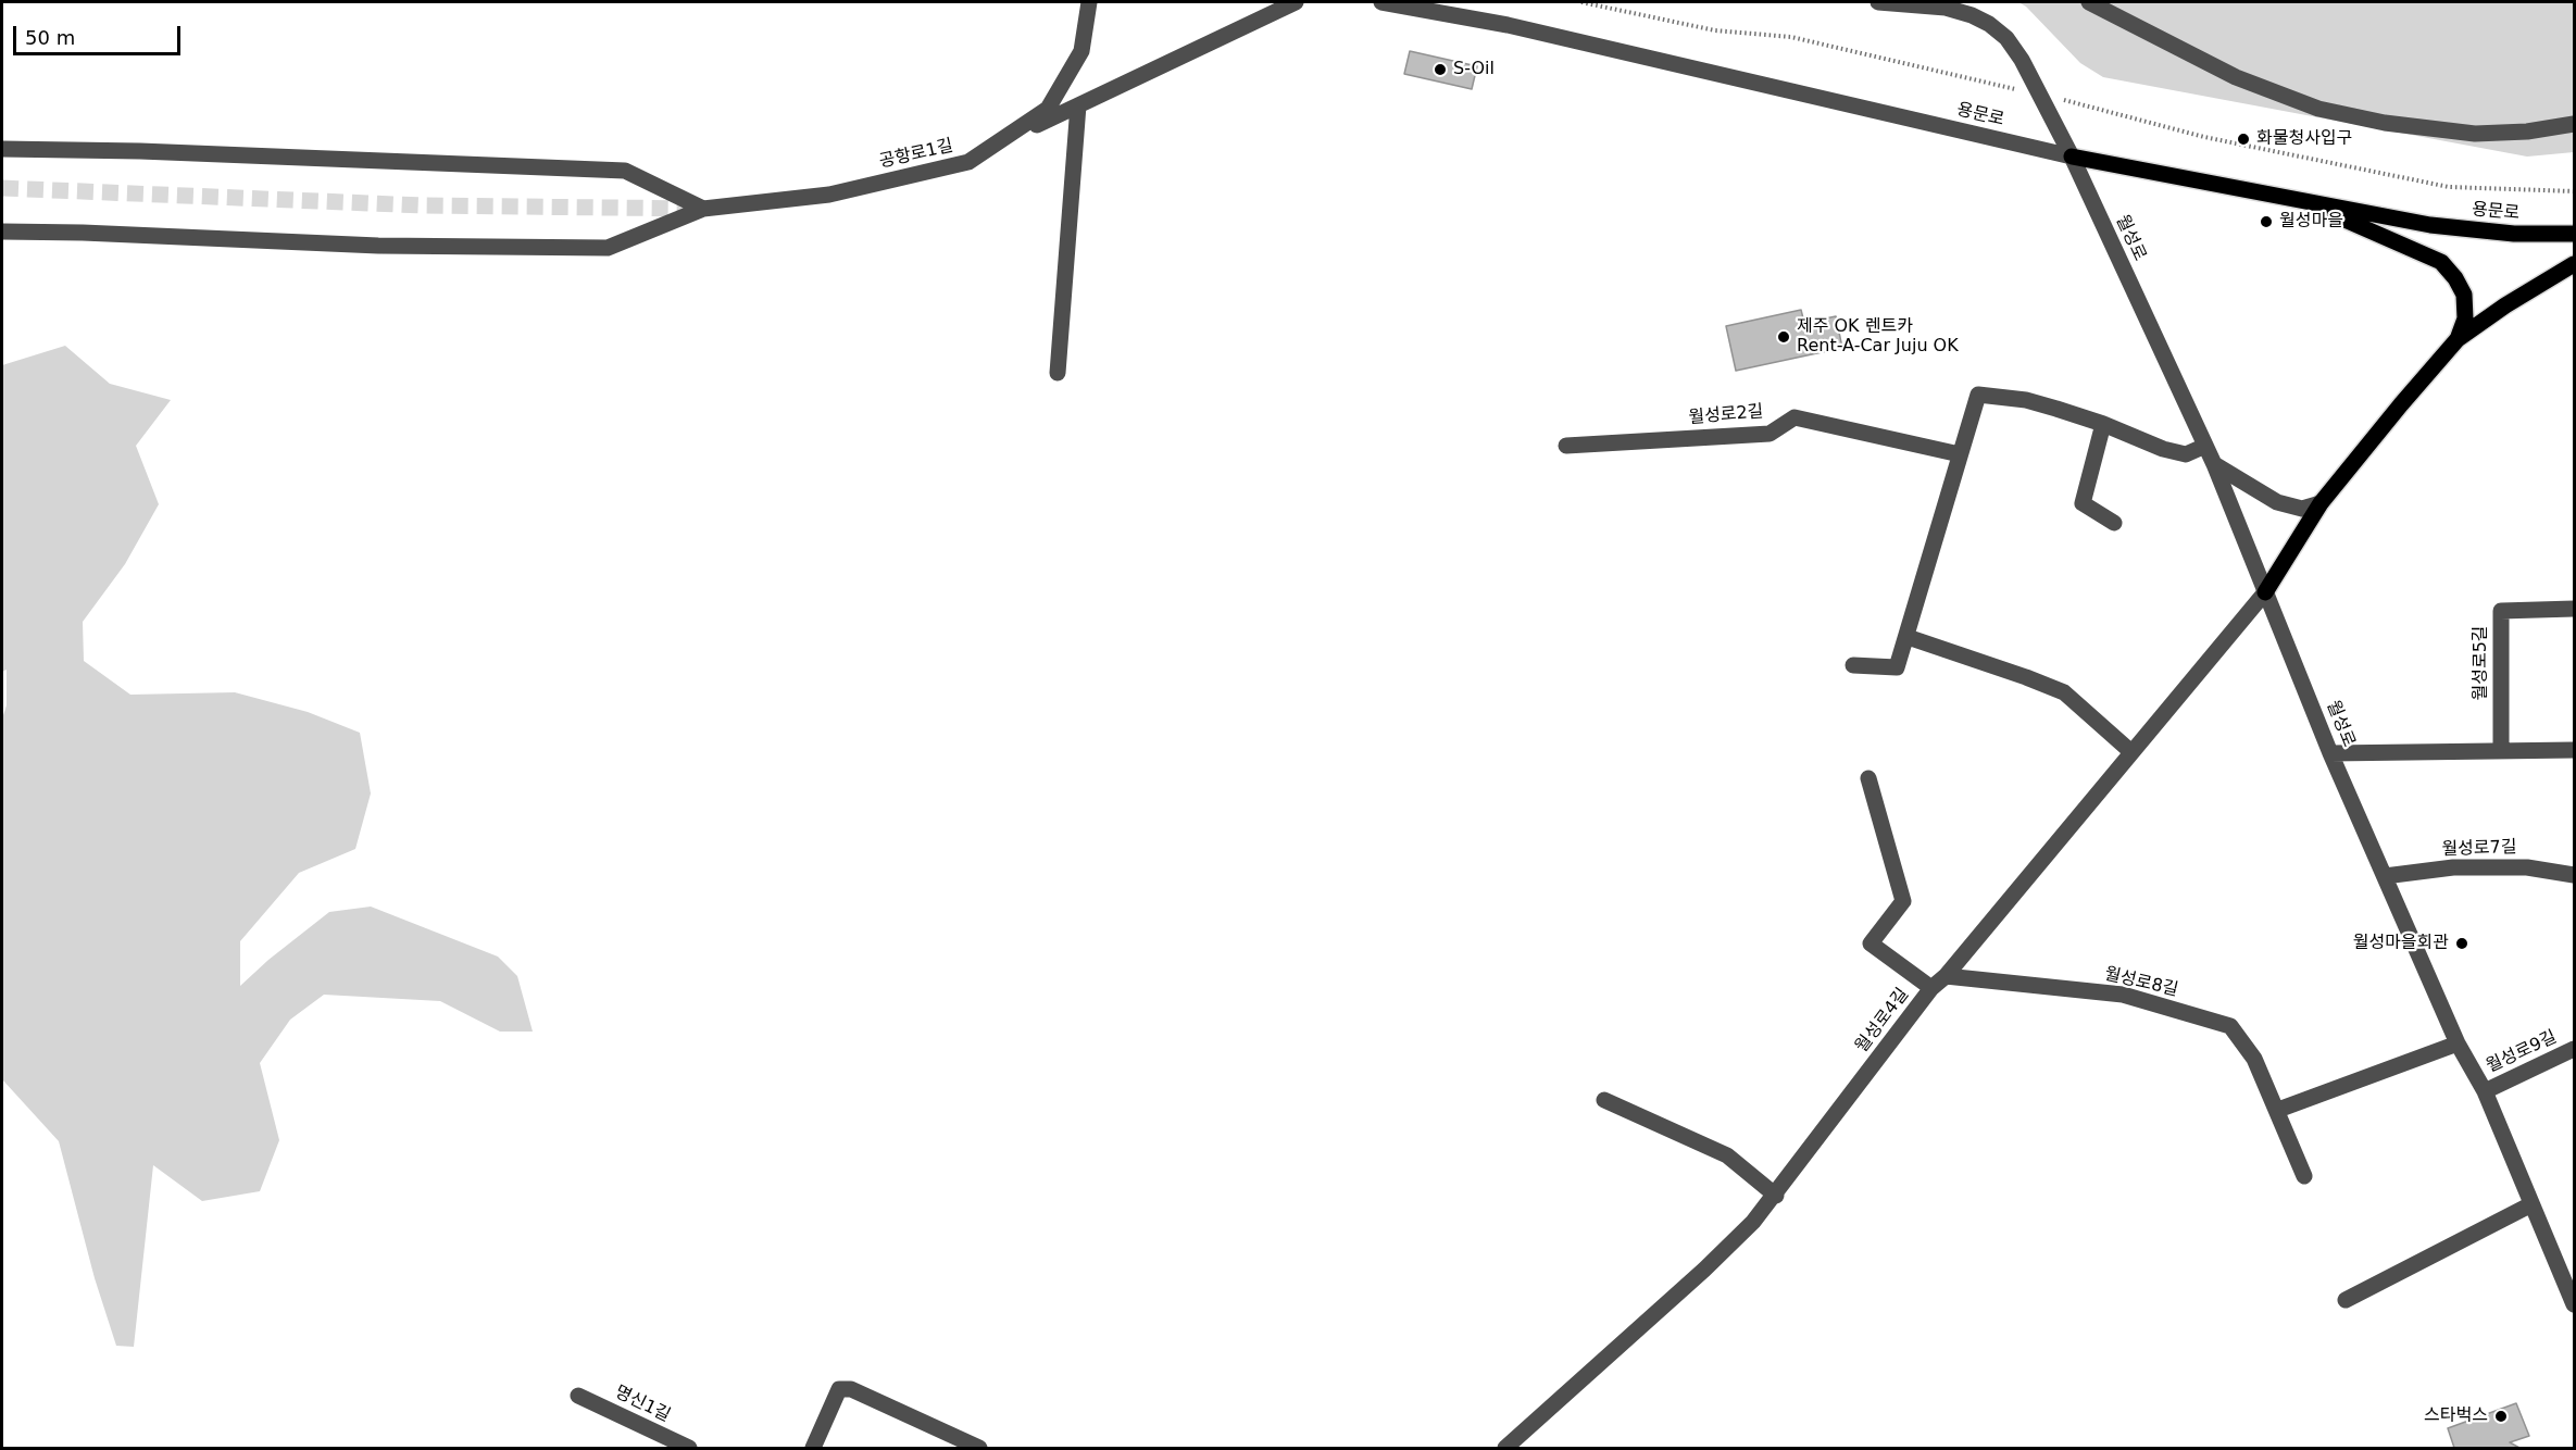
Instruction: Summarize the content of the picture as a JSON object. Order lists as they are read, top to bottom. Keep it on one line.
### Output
{"streets":{"main road":["용문로"],"street":["공항로1길","월성로","월성로2길","월성로5길","월성로7길","월성로8길","월성로4길","월성로9길","명신1길"]},"crossings":[["용문로","월성로"],["월성로","월성로7길"],["월성로","월성로4길"],["월성로","월성로9길"],["월성로8길","월성로4길"]],"places":["S-Oil","화물청사입구","월성마을","제주 OK 렌트카 Rent-A-Car Juju OK","월성마을회관","스타벅스"],"scale_bar":"50 m"}
